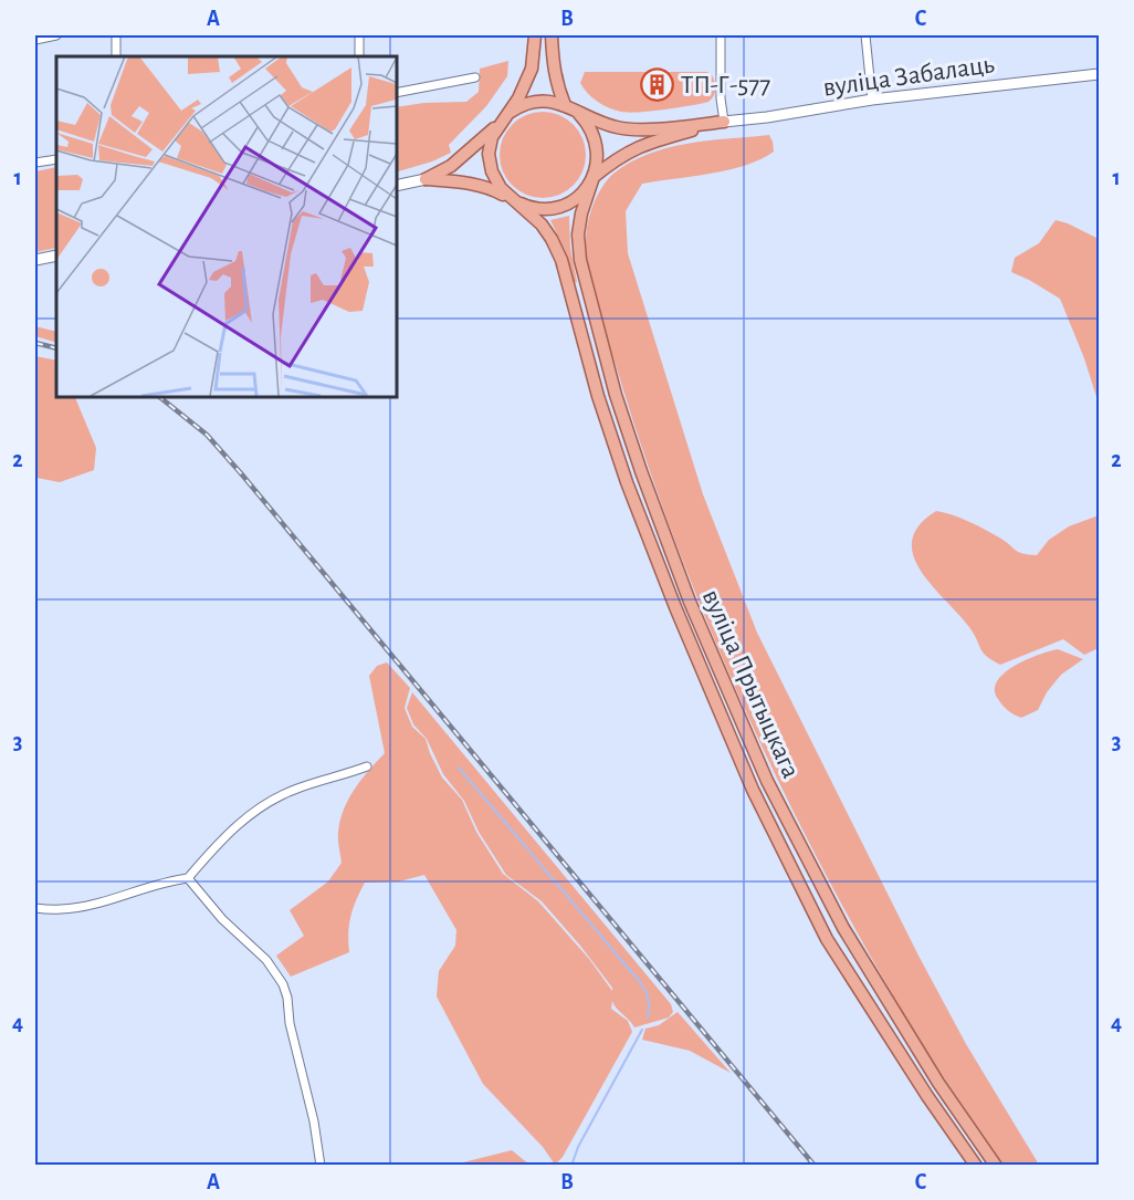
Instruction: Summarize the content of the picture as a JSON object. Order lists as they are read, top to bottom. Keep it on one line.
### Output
{"streets":{"main road":["вуліца Прытыцкага"],"street":["вуліца Забалаць"]},"places":{"building":["ТП-Г-577"]},"grid":{"columns":["A","B","C"],"rows":["1","2","3","4"]}}
